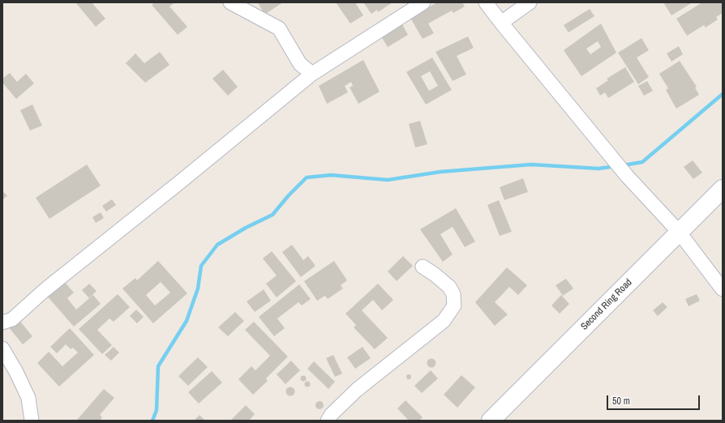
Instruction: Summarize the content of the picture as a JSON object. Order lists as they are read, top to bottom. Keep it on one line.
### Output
{"streets":{"main road":["Second Ring Road"]},"scale_bar":"50 m"}
